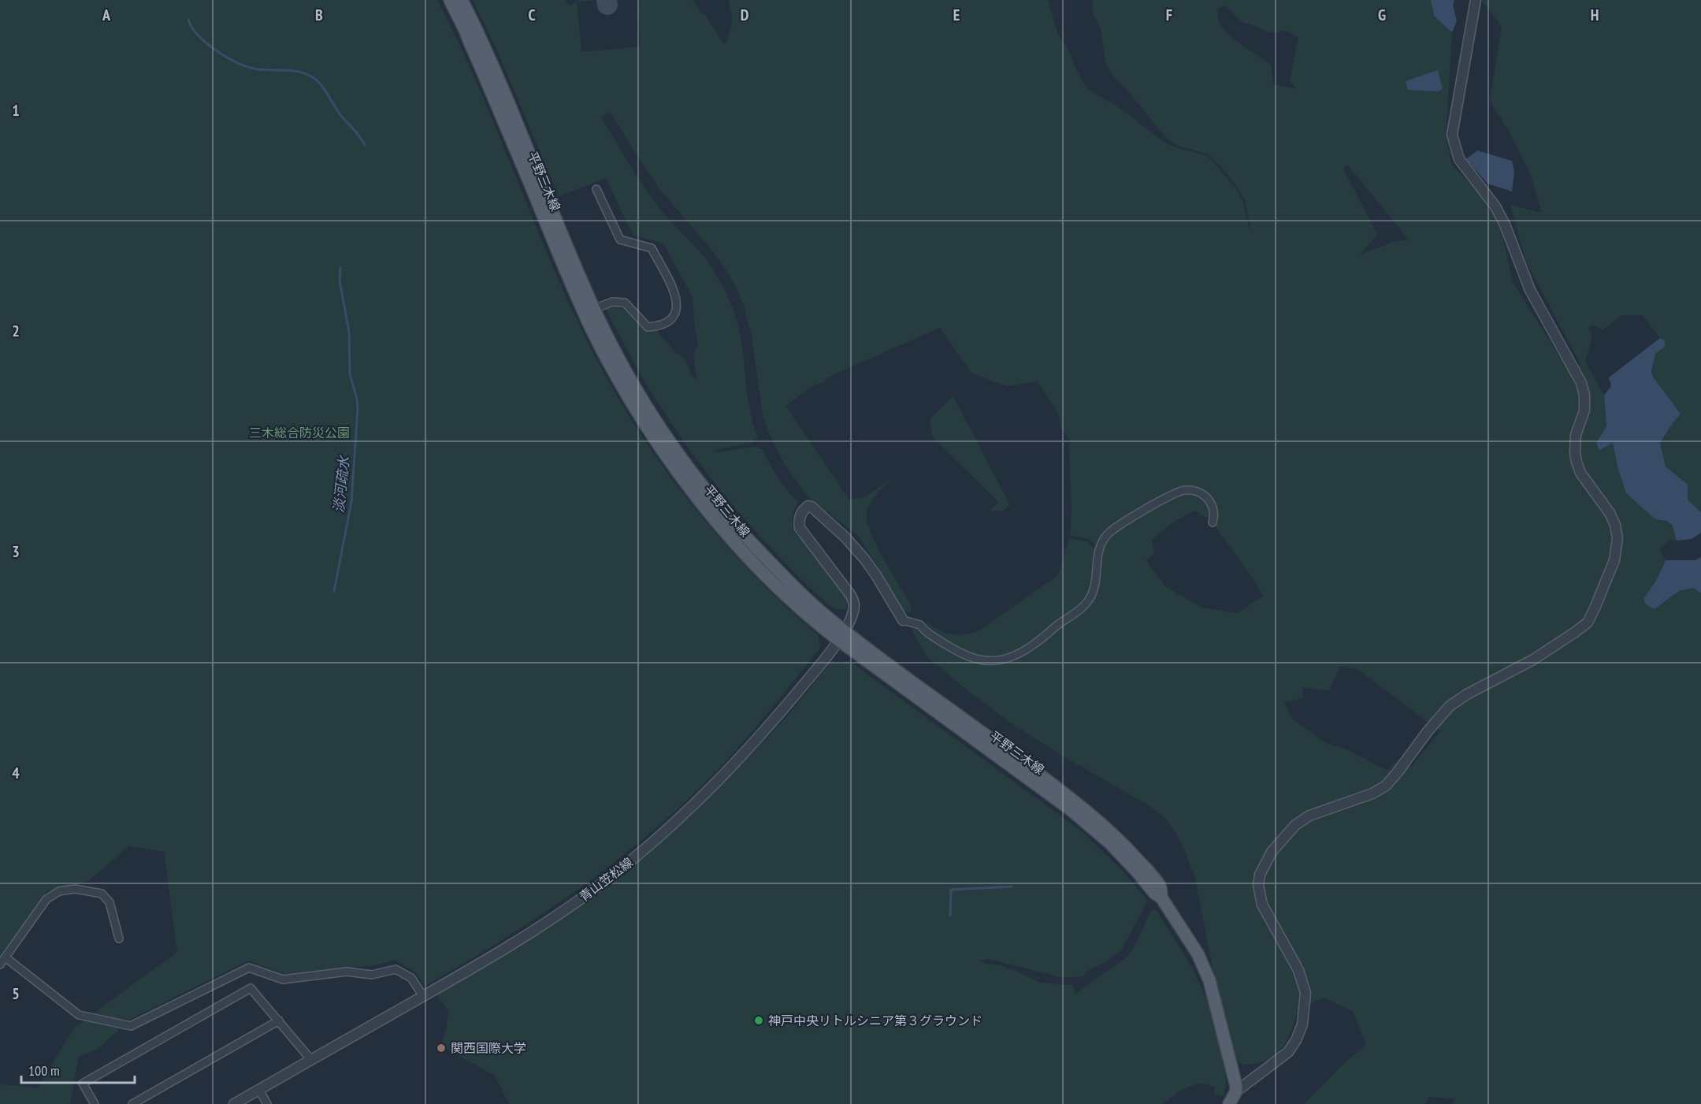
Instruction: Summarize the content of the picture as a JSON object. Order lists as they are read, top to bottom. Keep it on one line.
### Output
{"streets":{"main road":["平野三木線"],"street":["青山笠松線"]},"crossings":[["平野三木線","青山笠松線"]],"water":["淡河疏水"],"parks":["三木総合防災公園"],"places":["神戸中央リトルシニア第３グラウンド","関西国際大学"],"scale_bar":"100 m","grid":{"columns":["A","B","C","D","E","F","G","H"],"rows":["1","2","3","4","5"]}}
